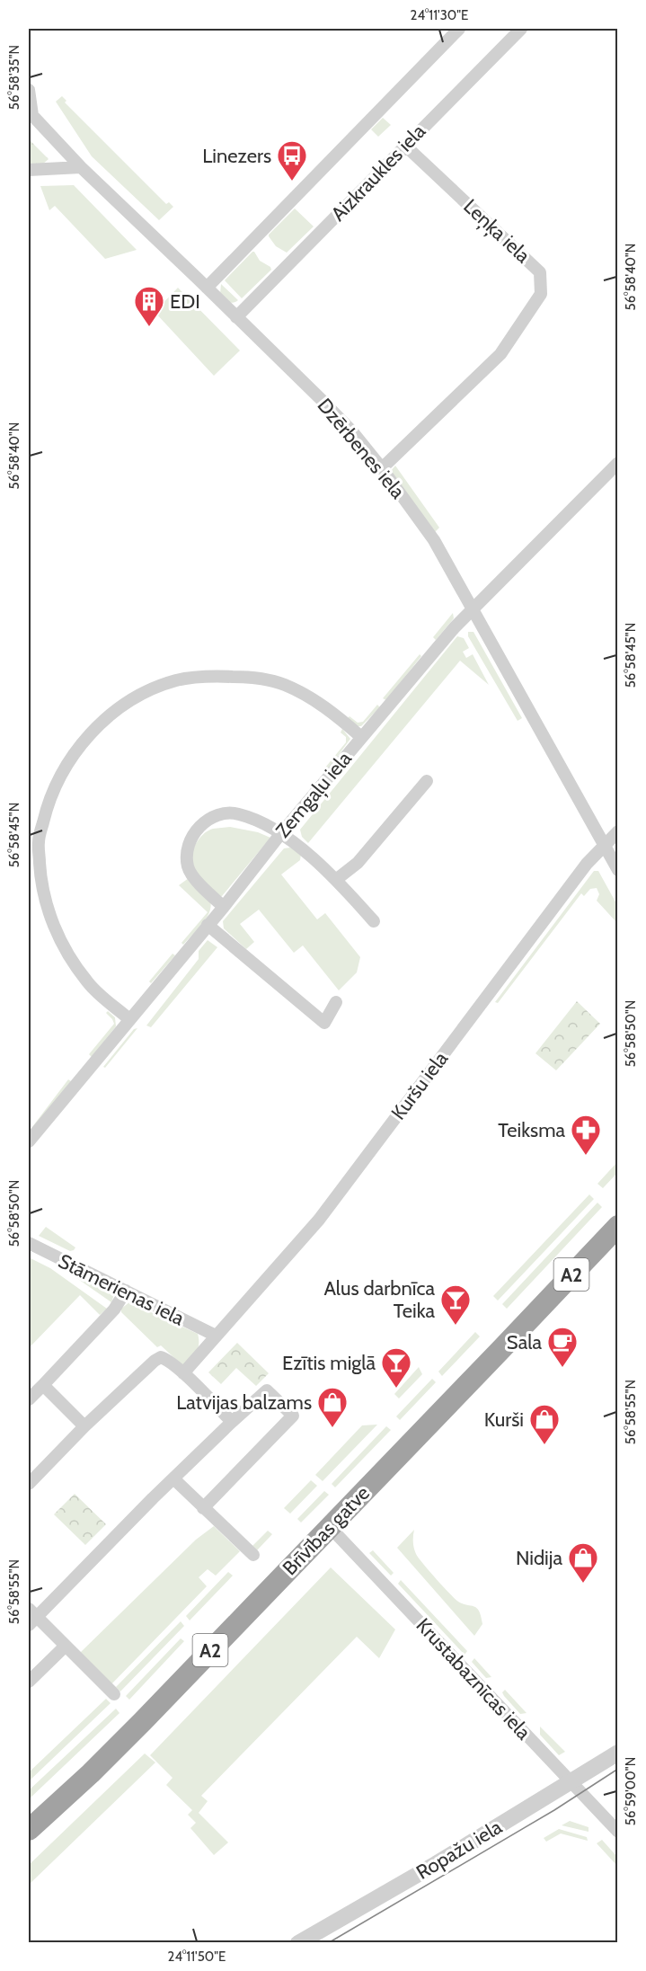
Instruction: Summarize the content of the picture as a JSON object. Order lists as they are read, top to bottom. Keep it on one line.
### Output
{"streets":{"highway":["A2","Brīvības gatve"],"street":["Aizkraukles iela","Leņķa iela","Dzērbenes iela","Zemgaļu iela","Kuršu iela","Stāmerienas iela","Krustabaznīcas iela","Ropažu iela"]},"crossings":[["Aizkraukles iela","Leņķa iela"],["Aizkraukles iela","Dzērbenes iela"],["Leņķa iela","Dzērbenes iela"],["Dzērbenes iela","Zemgaļu iela"],["Dzērbenes iela","Kuršu iela"],["Kuršu iela","Stāmerienas iela"],["Brīvības gatve","Krustabaznīcas iela"],["Krustabaznīcas iela","Ropažu iela"]],"places":{"bus stop":["Linezers"],"building":["EDI"],"pharmacy":["Teiksma"],"bar":["Alus darbnīca Teika","Ezītis miglā"],"cafe":["Sala"],"shop":["Latvijas balzams","Kurši","Nidija"]},"coordinates":["24°11'30\"E","56°58'35\"N","56°58'40\"N","56°58'45\"N","56°58'50\"N","56°58'55\"N","56°59'00\"N","24°11'50\"E"]}
